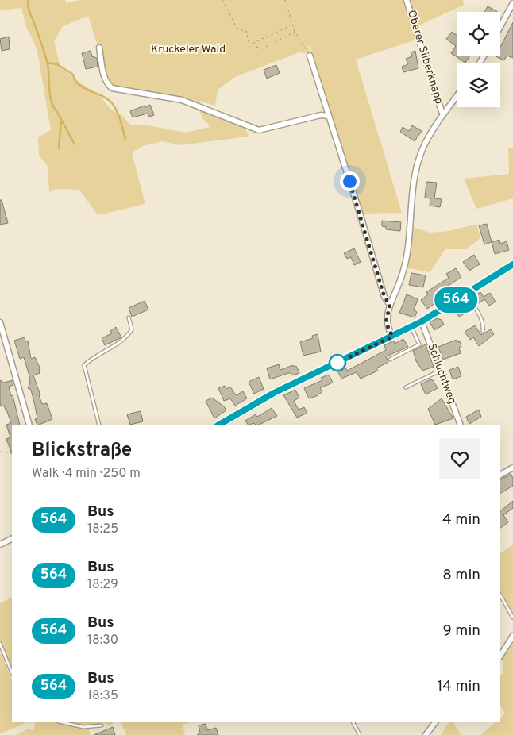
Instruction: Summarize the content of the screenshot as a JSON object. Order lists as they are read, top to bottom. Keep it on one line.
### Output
{"streets":{"street":["Oberer Silberknapp","Schluchtweg"]},"parks":["Kruckeler Wald"],"lines":["bus line 564"],"page":{"on_map":"564","heading":["Blickstraße","Walk · 4 min · 250 m"],"list":[{"mark":"564","name":"Bus","note":"18:25","value":"4 min"},{"mark":"564","name":"Bus","note":"18:29","value":"8 min"},{"mark":"564","name":"Bus","note":"18:30","value":"9 min"},{"mark":"564","name":"Bus","note":"18:35","value":"14 min"}]}}
